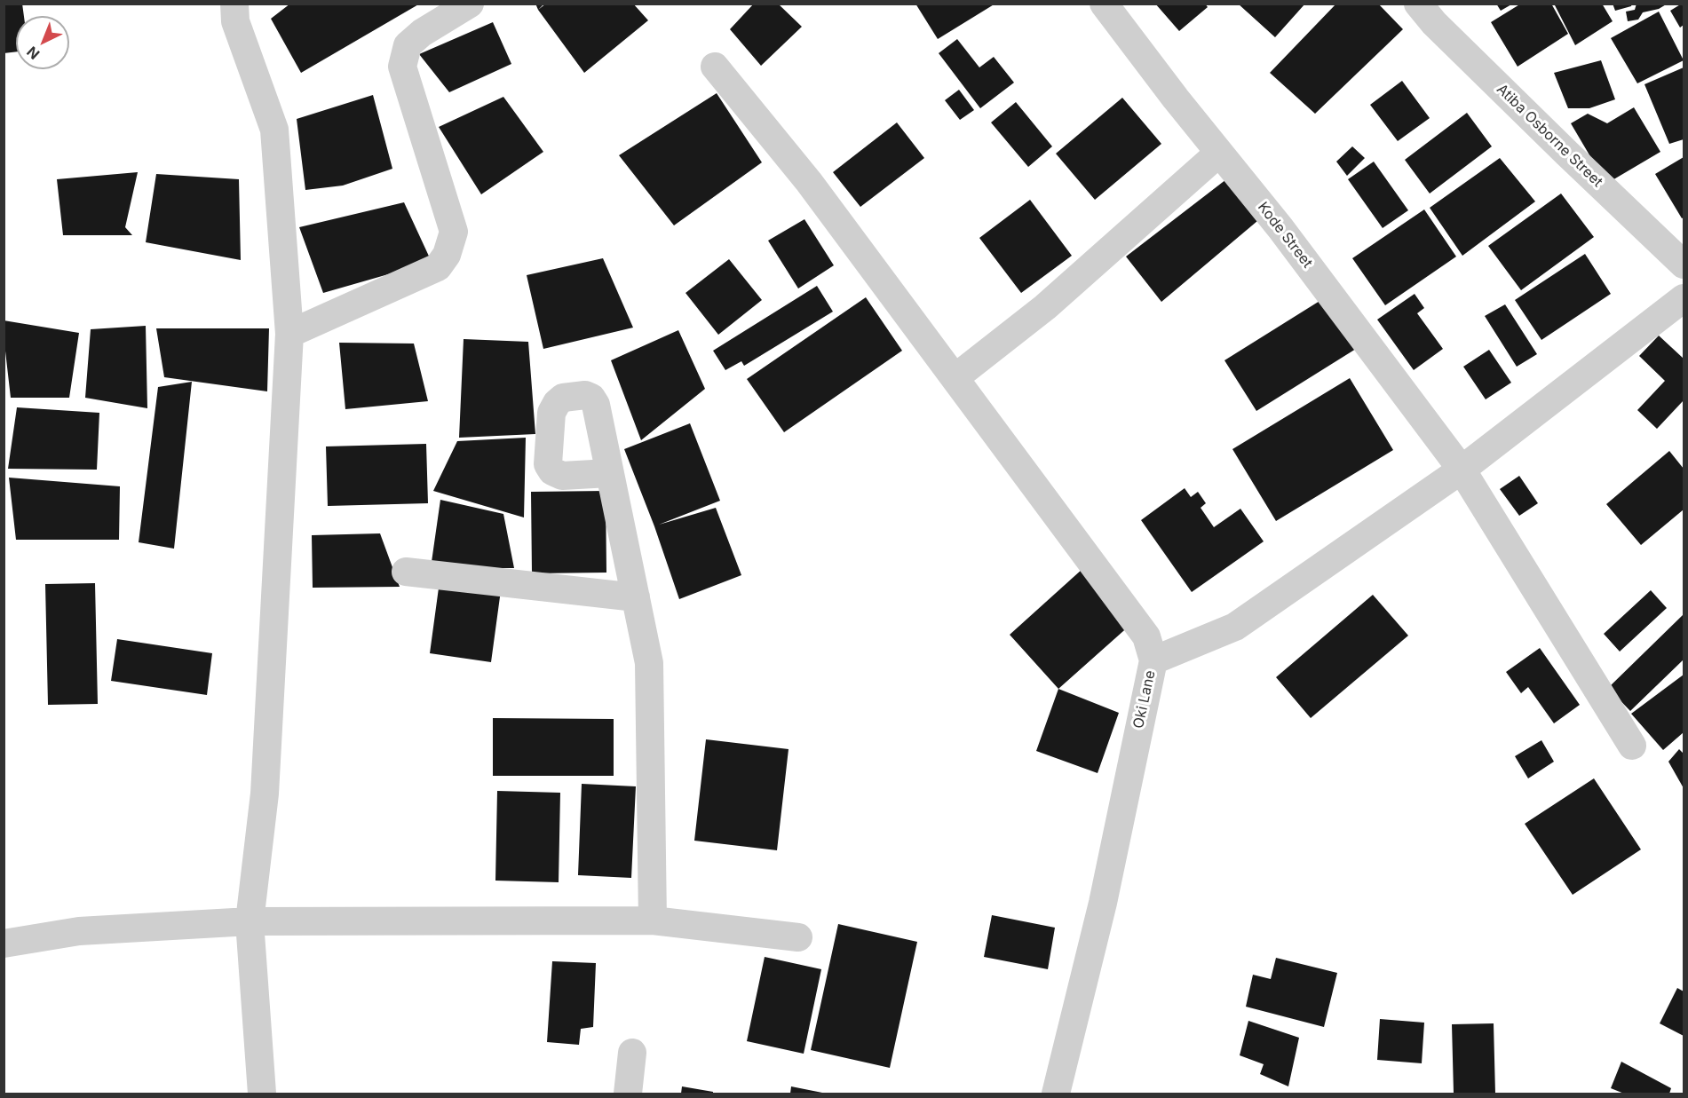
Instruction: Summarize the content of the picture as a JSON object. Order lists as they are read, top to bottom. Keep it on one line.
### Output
{"streets":{"street":["Atiba Osborne Street","Kode Street","Oki Lane"]},"crossings":[["Kode Street","Oki Lane"]],"north":"bottom left"}
